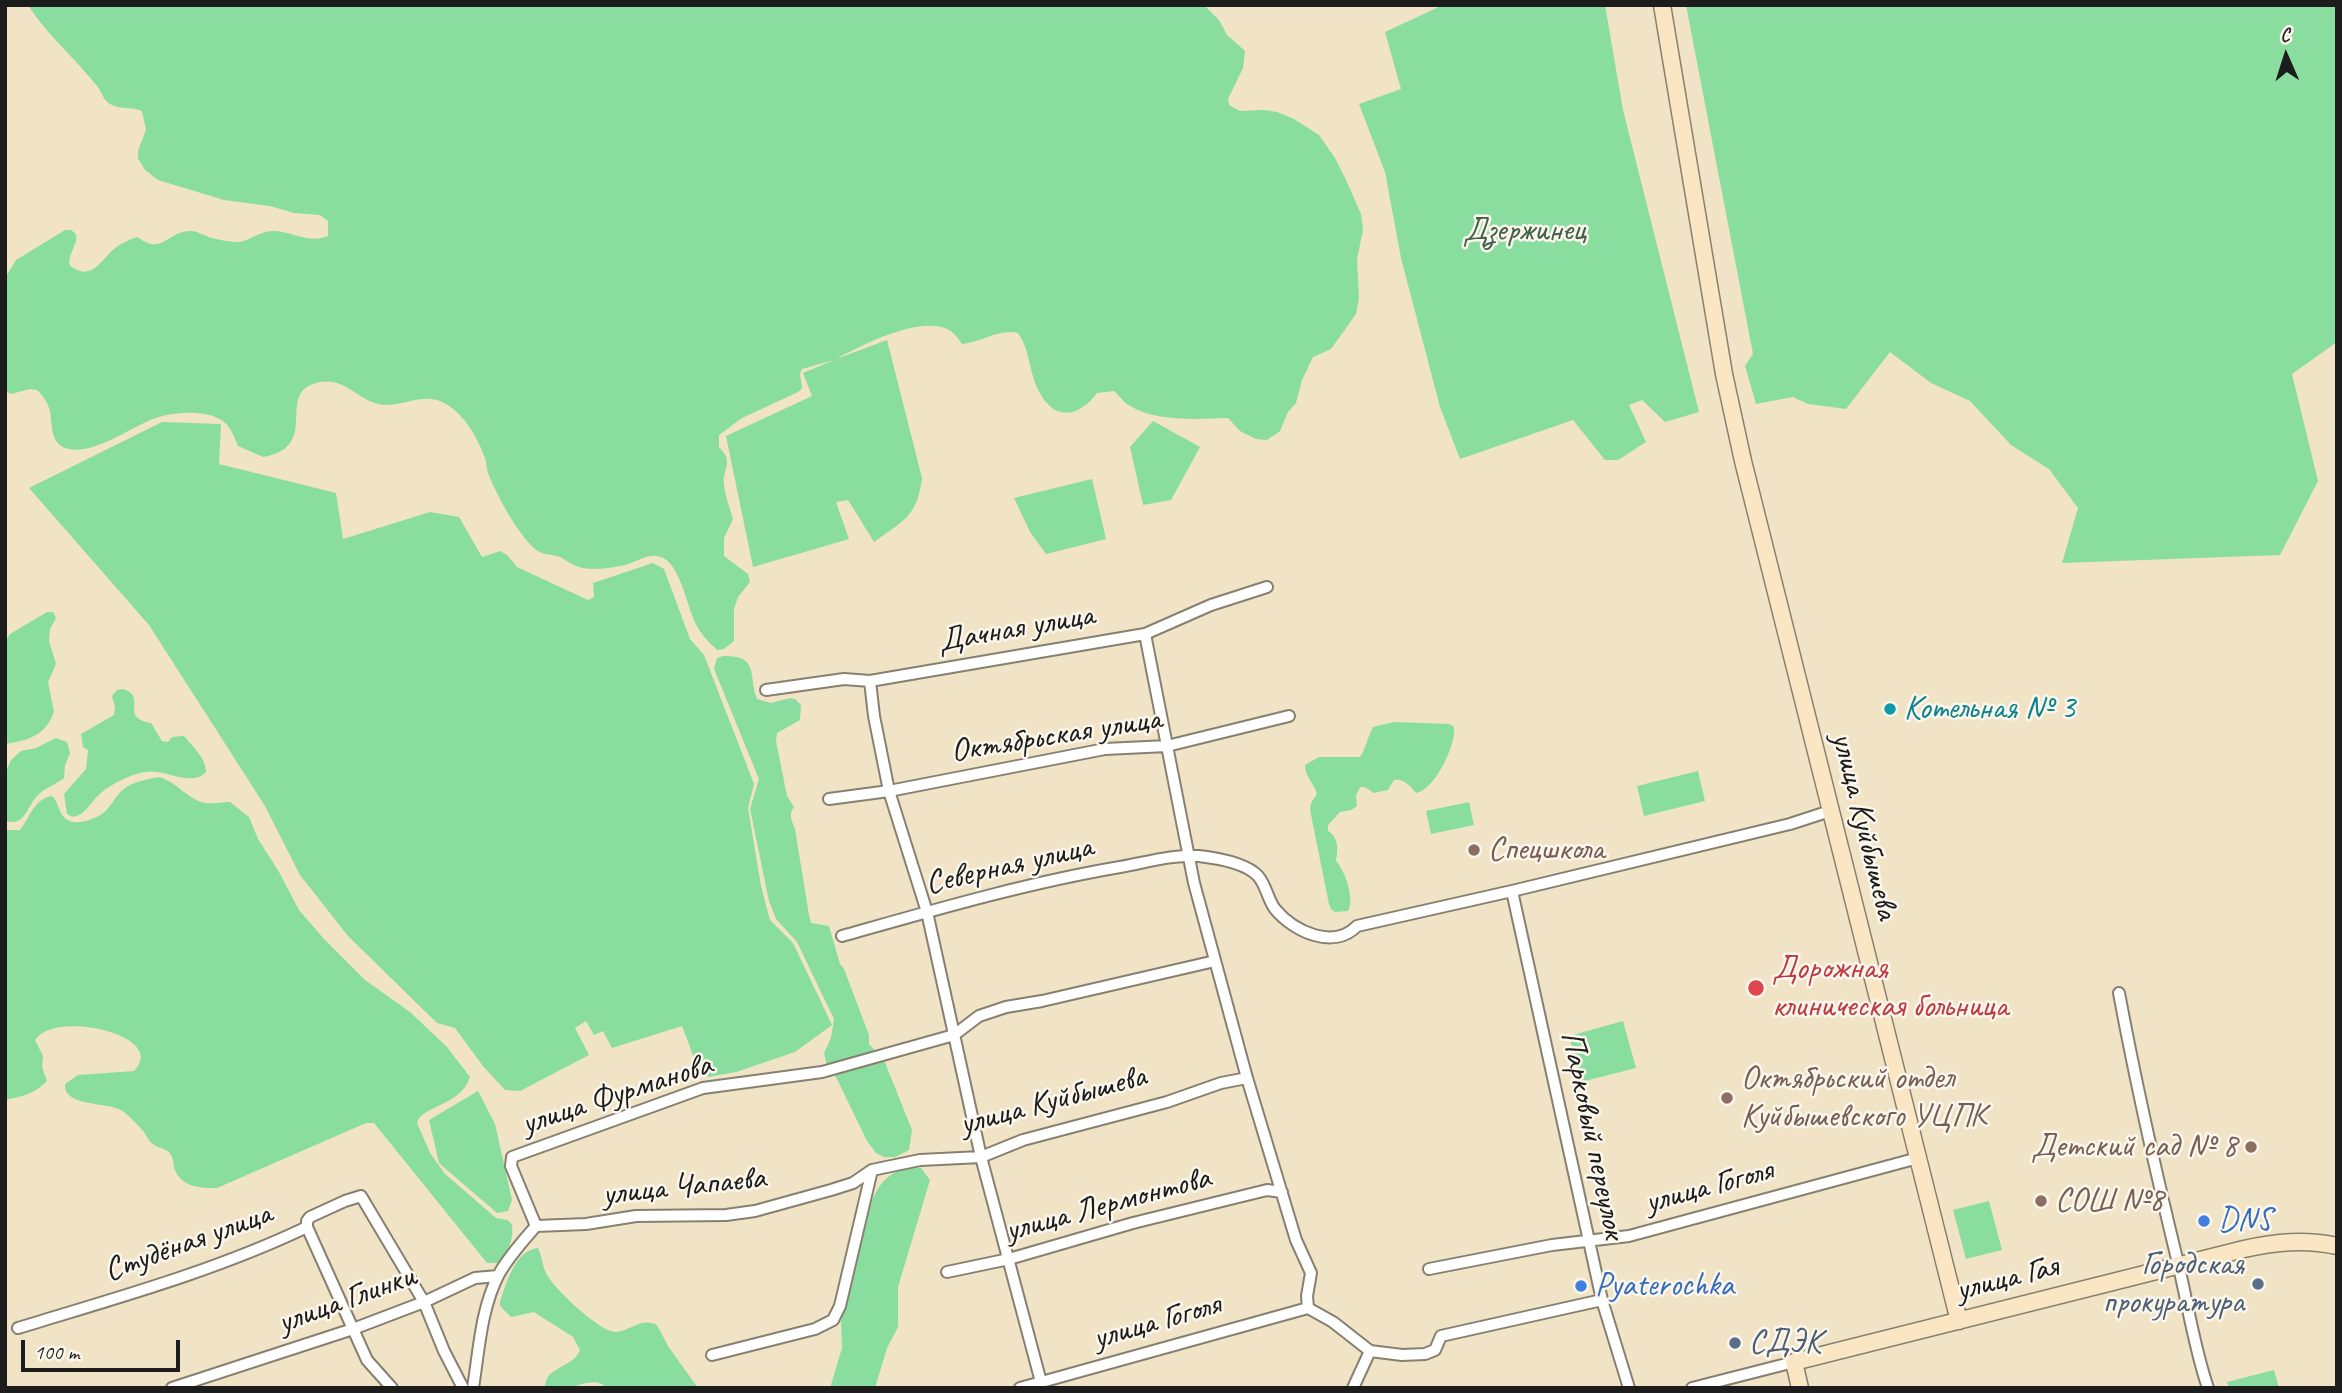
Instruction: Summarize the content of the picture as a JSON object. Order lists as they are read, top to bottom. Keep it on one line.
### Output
{"streets":{"main road":["улица Куйбышева","улица Гая"],"street":["Дачная улица","Октябрьская улица","Северная улица","улица Фурманова","Парковый переулок","улица Чапаева","улица Гоголя","улица Лермонтова","Студёная улица","улица Глинки"]},"crossings":[["улица Куйбышева","улица Чапаева"],["улица Куйбышева","улица Гоголя"],["улица Куйбышева","улица Гая"],["улица Фурманова","улица Чапаева"],["Парковый переулок","улица Гоголя"],["Студёная улица","улица Глинки"]],"parks":["Дзержинец"],"places":["Котельная № 3","Спецшкола","Дорожная клиническая больница","Октябрьский отдел Куйбышевского УЦПК","Детский сад № 8","СОШ №8","DNS","Городская прокуратура","Pyaterochka","СДЭК"],"scale_bar":"100 m","north":"top"}
